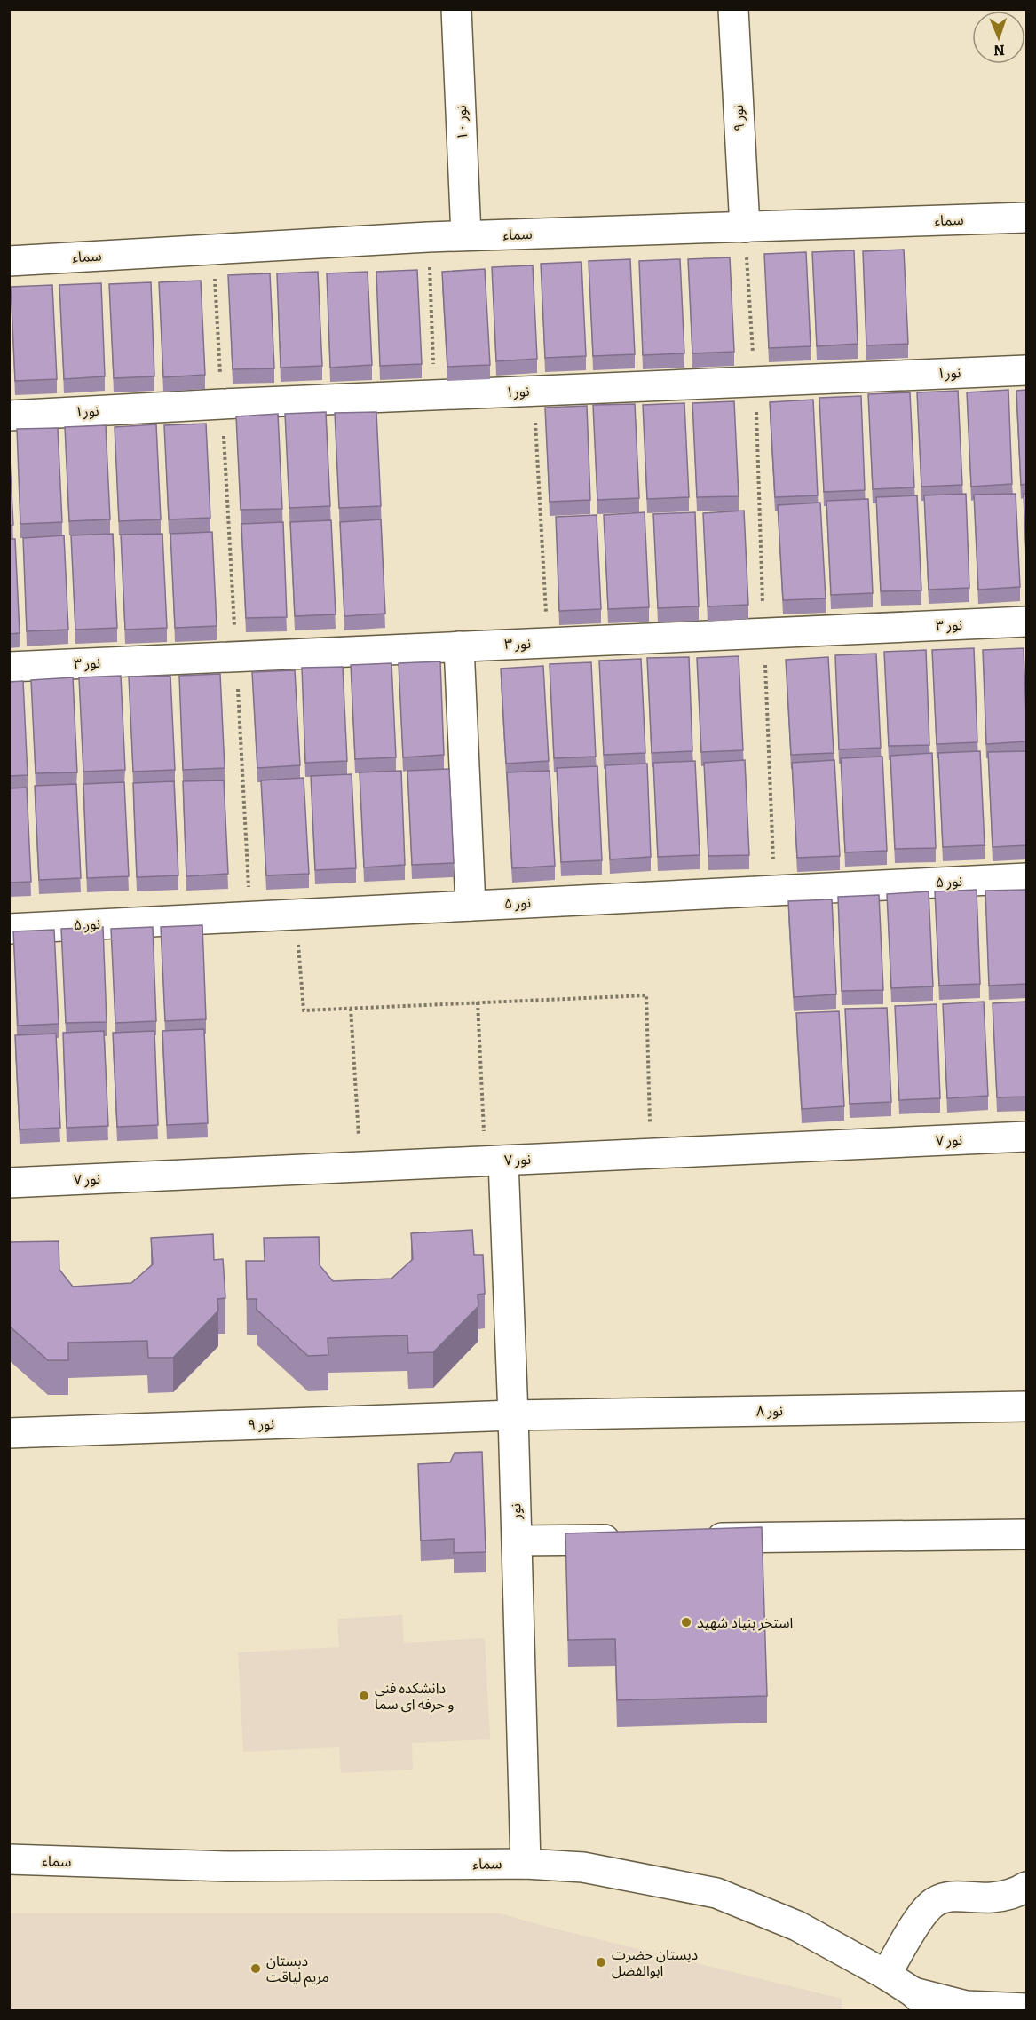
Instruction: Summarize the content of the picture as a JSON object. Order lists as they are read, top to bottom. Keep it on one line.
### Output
{"streets":{"street":["نور ۹","نور ۱۰","سماء","نور۱","نور ۳","نور ۵","نور ۷","نور ۸","نور"]},"crossings":[["نور ۹","سماء"],["نور ۹","نور ۸"],["نور ۹","نور"],["نور ۱۰","سماء"],["سماء","نور"],["نور ۷","نور"],["نور ۸","نور"]],"places":["استخر بنیاد شهید","دانشکده فنی و حرفه ای سما","دبستان حضرت ابوالفضل","دبستان مریم لیاقت"],"north":"bottom"}
